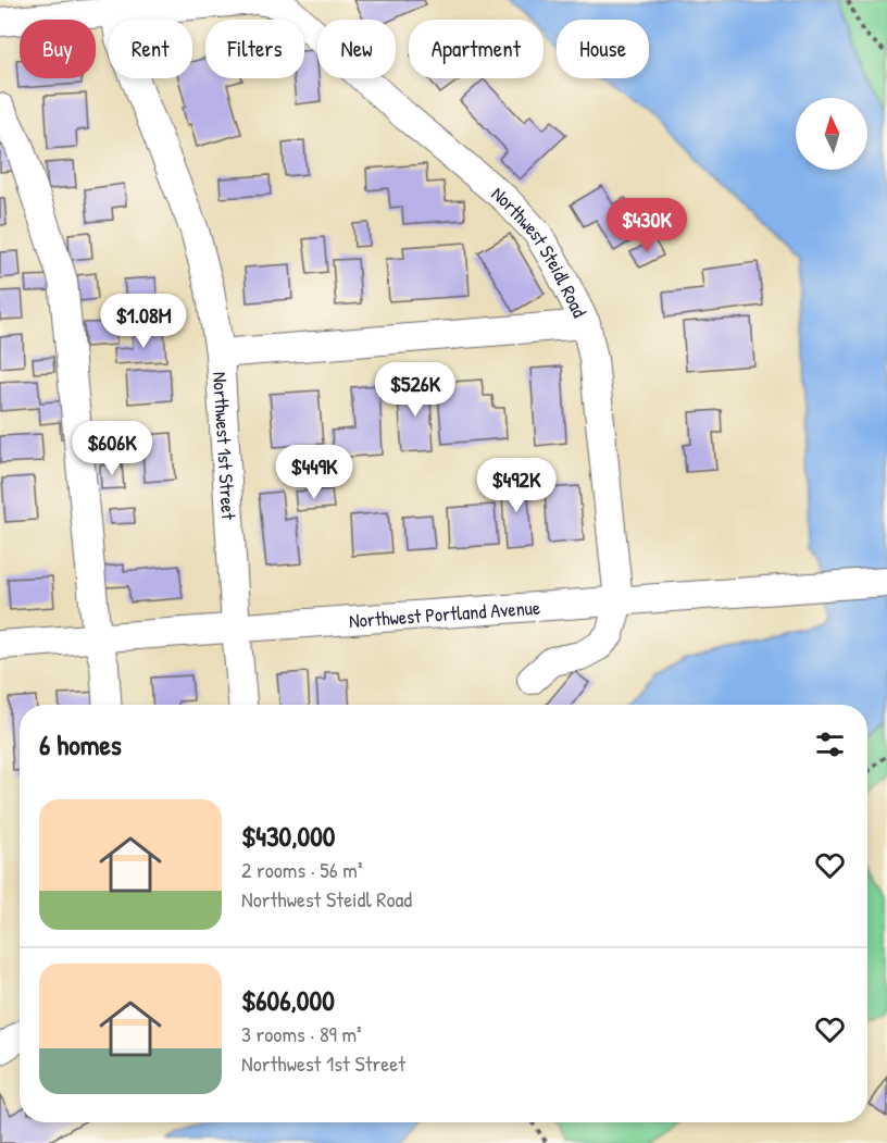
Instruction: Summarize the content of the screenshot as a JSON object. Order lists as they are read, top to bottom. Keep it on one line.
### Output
{"streets":{"street":["Northwest Steidl Road","Northwest 1st Street","Northwest Portland Avenue"]},"crossings":[["Northwest Steidl Road","Northwest Portland Avenue"],["Northwest 1st Street","Northwest Portland Avenue"]],"north":"top","page":{"chip":["Buy","Rent","Filters","New","Apartment","House"],"price":["$430K","$1.08M","$526K","$606K","$449K","$492K"],"heading":"6 homes","list":[{"name":"$430,000","note":"2 rooms · 56 m² · Northwest Steidl Road"},{"name":"$606,000","note":"3 rooms · 89 m² · Northwest 1st Street"}]}}
